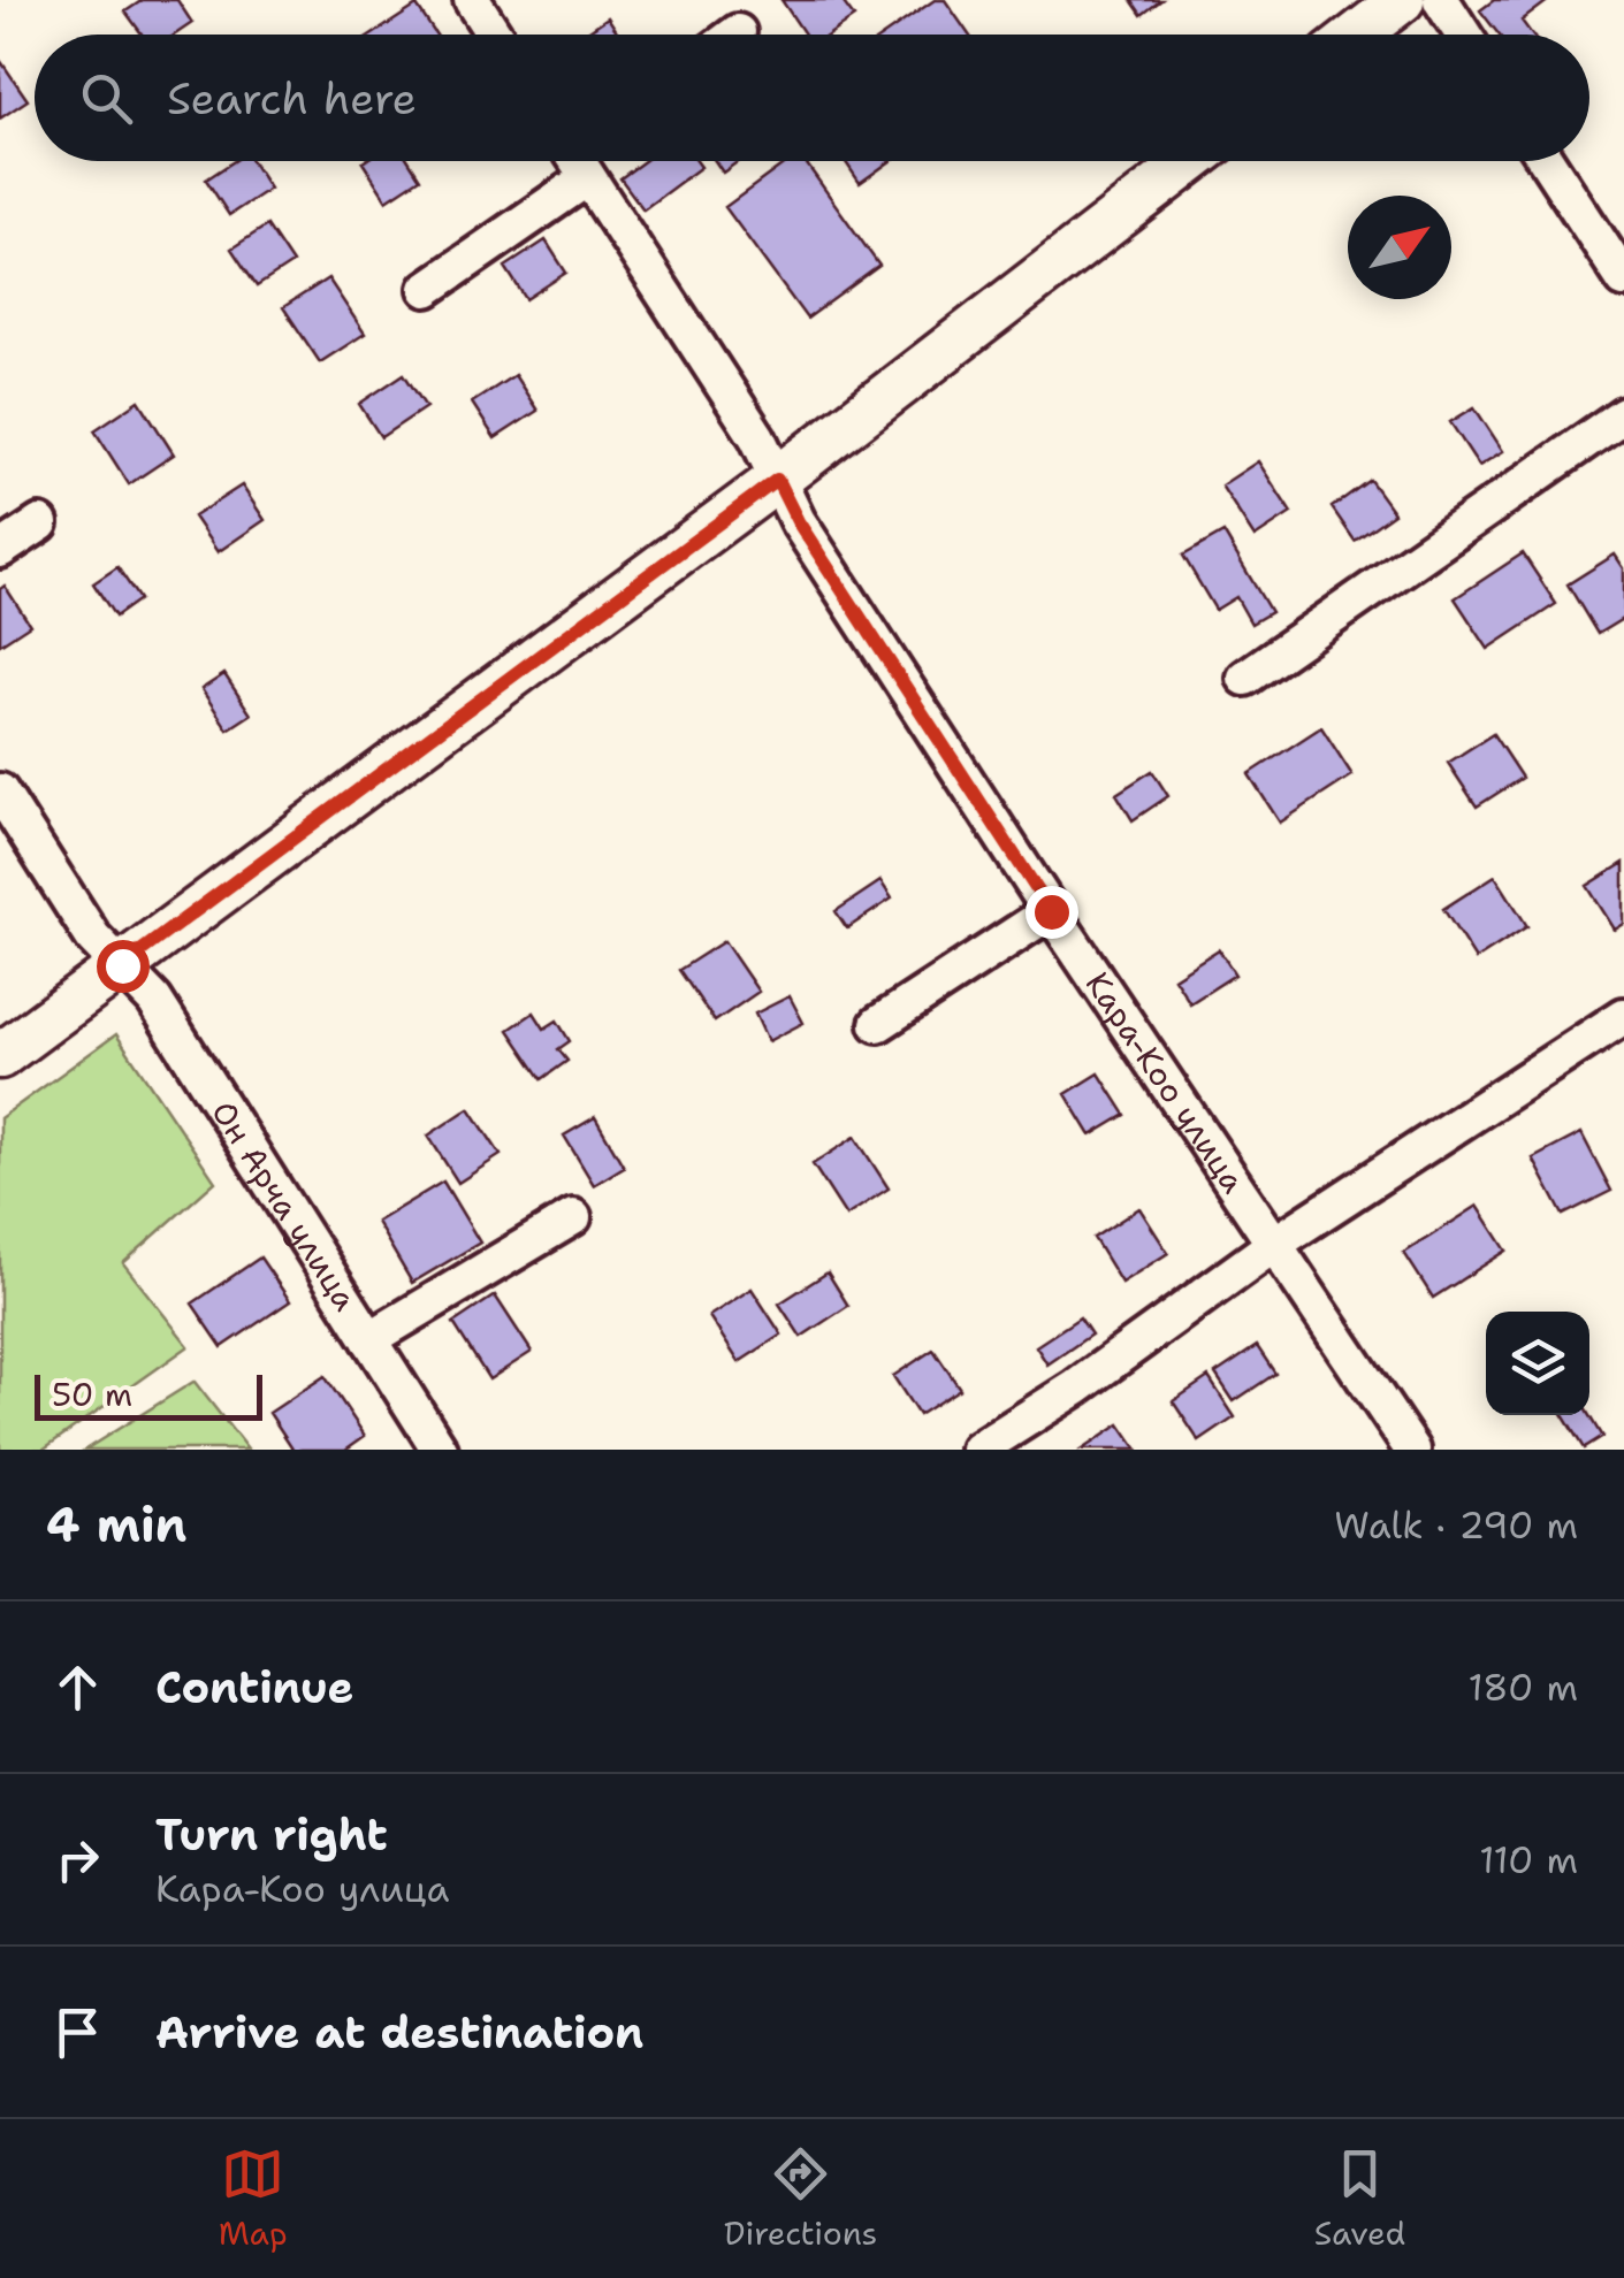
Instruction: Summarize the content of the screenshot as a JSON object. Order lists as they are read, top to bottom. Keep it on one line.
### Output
{"streets":{"street":["Кара-Коо улица","Он Арча улица"]},"scale_bar":"50 m","north":"top right","page":{"search":"Search here","scale":"50 m","heading":["4 min","Walk · 290 m"],"list":[["Continue","180 m"],["Turn right","Кара-Коо улица","110 m"],"Arrive at destination"],"nav":["Map","Directions","Saved"]}}
